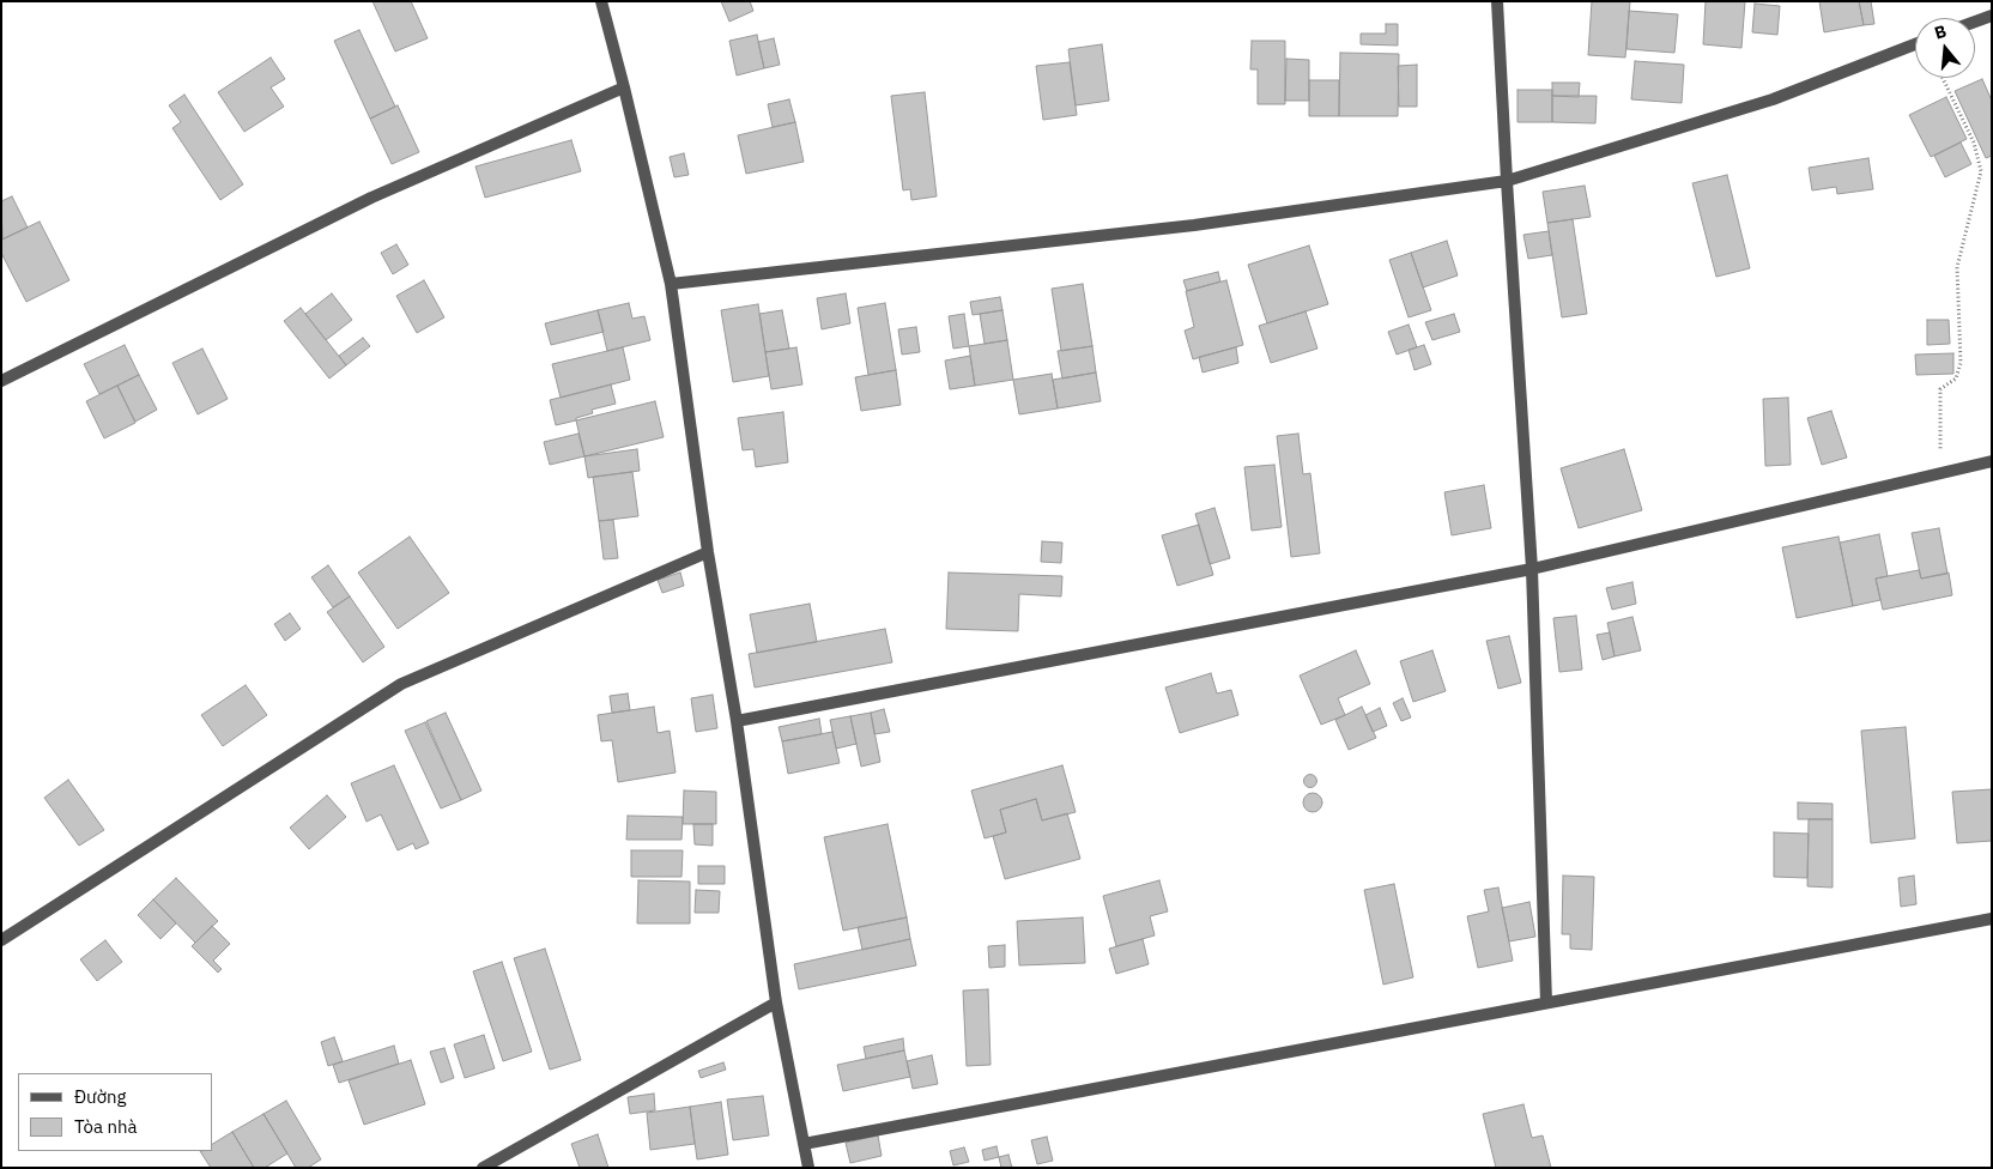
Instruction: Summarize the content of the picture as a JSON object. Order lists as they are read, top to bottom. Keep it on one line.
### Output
{"legend":["Đường","Tòa nhà"],"north":"top"}
